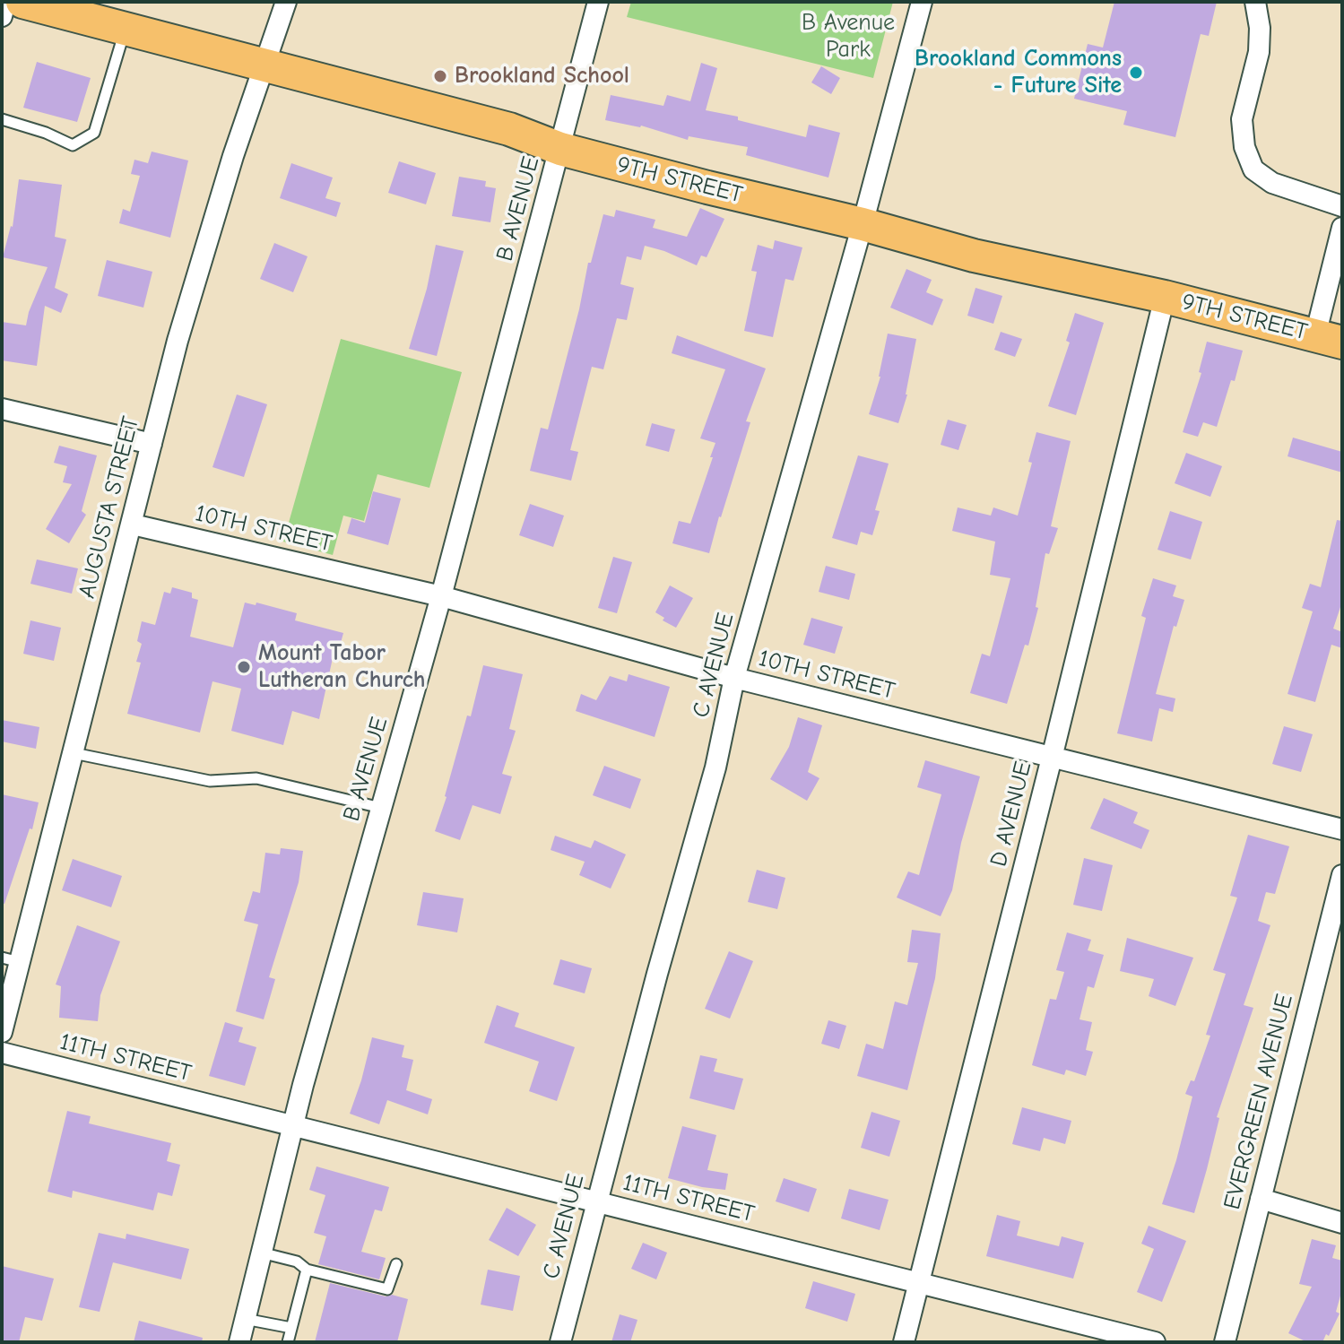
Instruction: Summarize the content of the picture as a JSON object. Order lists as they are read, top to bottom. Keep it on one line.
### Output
{"streets":{"main road":["9TH STREET"],"street":["B AVENUE","AUGUSTA STREET","10TH STREET","C AVENUE","D AVENUE","11TH STREET","EVERGREEN AVENUE"]},"crossings":[["9TH STREET","B AVENUE"],["9TH STREET","AUGUSTA STREET"],["9TH STREET","C AVENUE"],["9TH STREET","D AVENUE"],["B AVENUE","10TH STREET"],["B AVENUE","11TH STREET"],["AUGUSTA STREET","10TH STREET"],["10TH STREET","C AVENUE"],["10TH STREET","D AVENUE"],["C AVENUE","11TH STREET"],["D AVENUE","11TH STREET"]],"parks":["B Avenue Park"],"places":["Brookland Commons - Future Site","Brookland School","Mount Tabor Lutheran Church"]}
